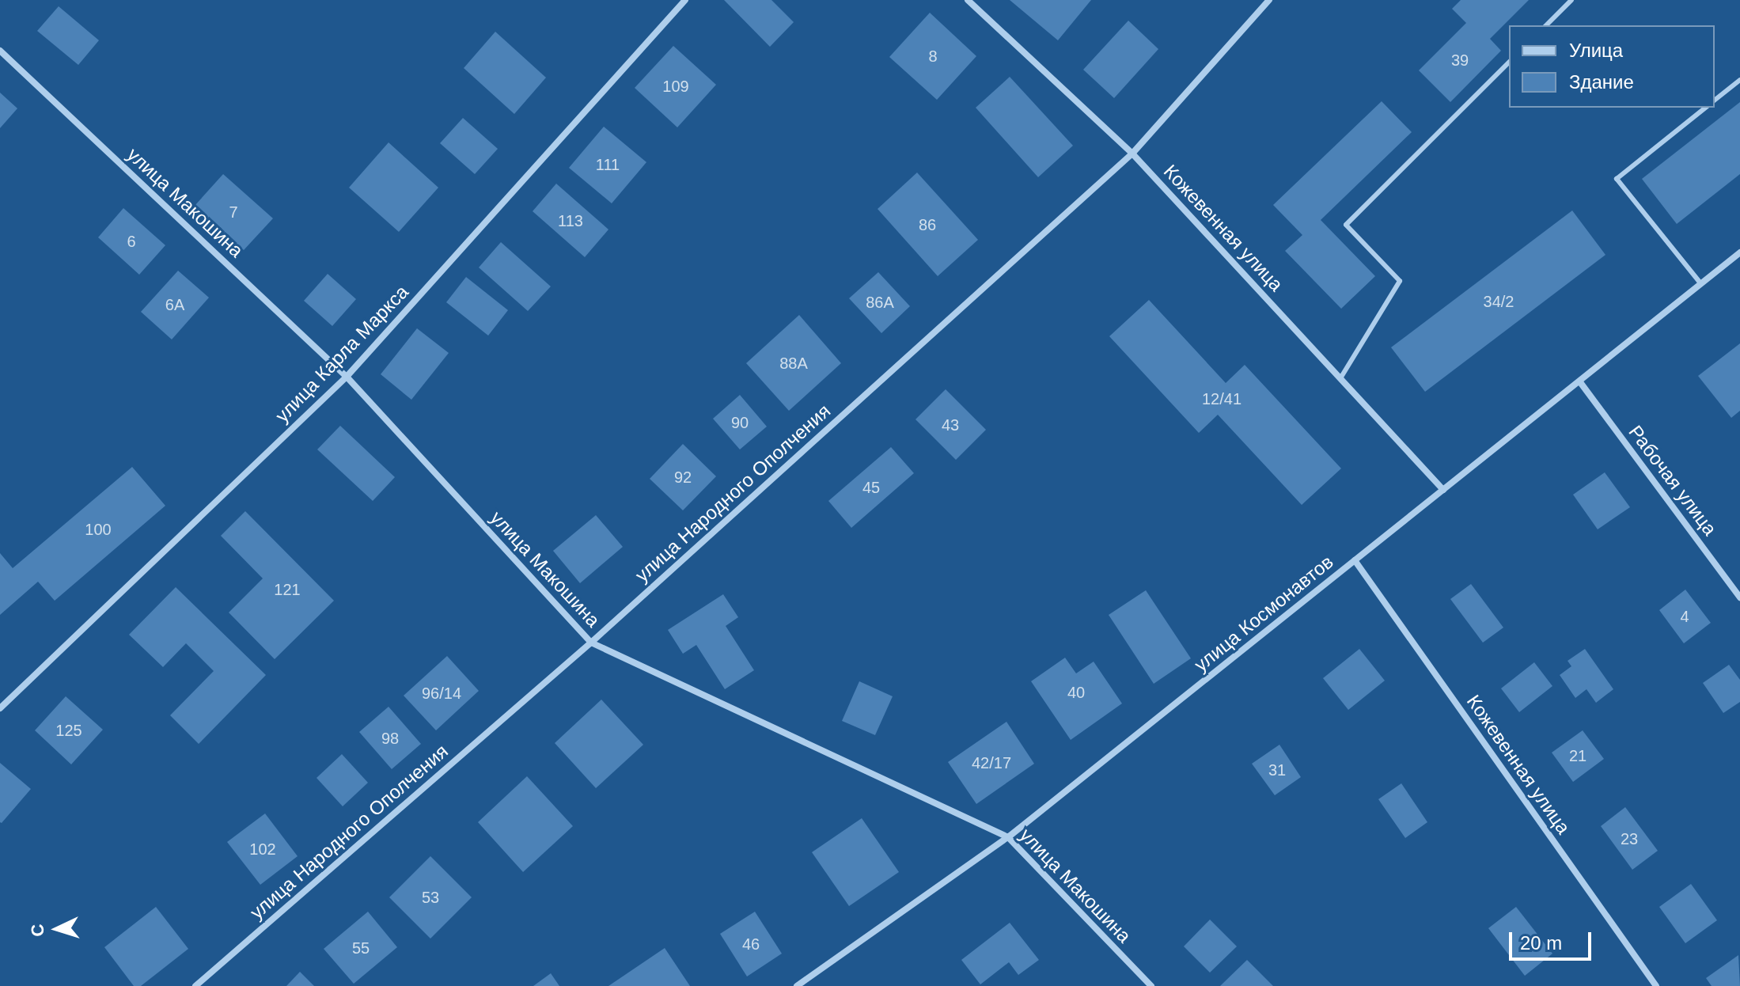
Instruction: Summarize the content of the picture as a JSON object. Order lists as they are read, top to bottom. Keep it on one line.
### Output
{"streets":{"street":["улица Макошина","Кожевенная улица","улица Карла Маркса","Рабочая улица","улица Народного Ополчения","улица Космонавтов"]},"crossings":[["улица Макошина","улица Карла Маркса"],["улица Макошина","улица Народного Ополчения"],["улица Макошина","улица Космонавтов"],["Кожевенная улица","улица Народного Ополчения"],["Кожевенная улица","улица Космонавтов"],["Рабочая улица","улица Космонавтов"]],"house_numbers":["8","39","109","111","7","113","86","6","34/2","86А","6А","88А","12/41","90","43","92","45","100","121","4","40","96/14","125","98","21","42/17","31","23","102","53","46","55"],"legend":["Улица","Здание"],"scale_bar":"20 m","north":"left"}
